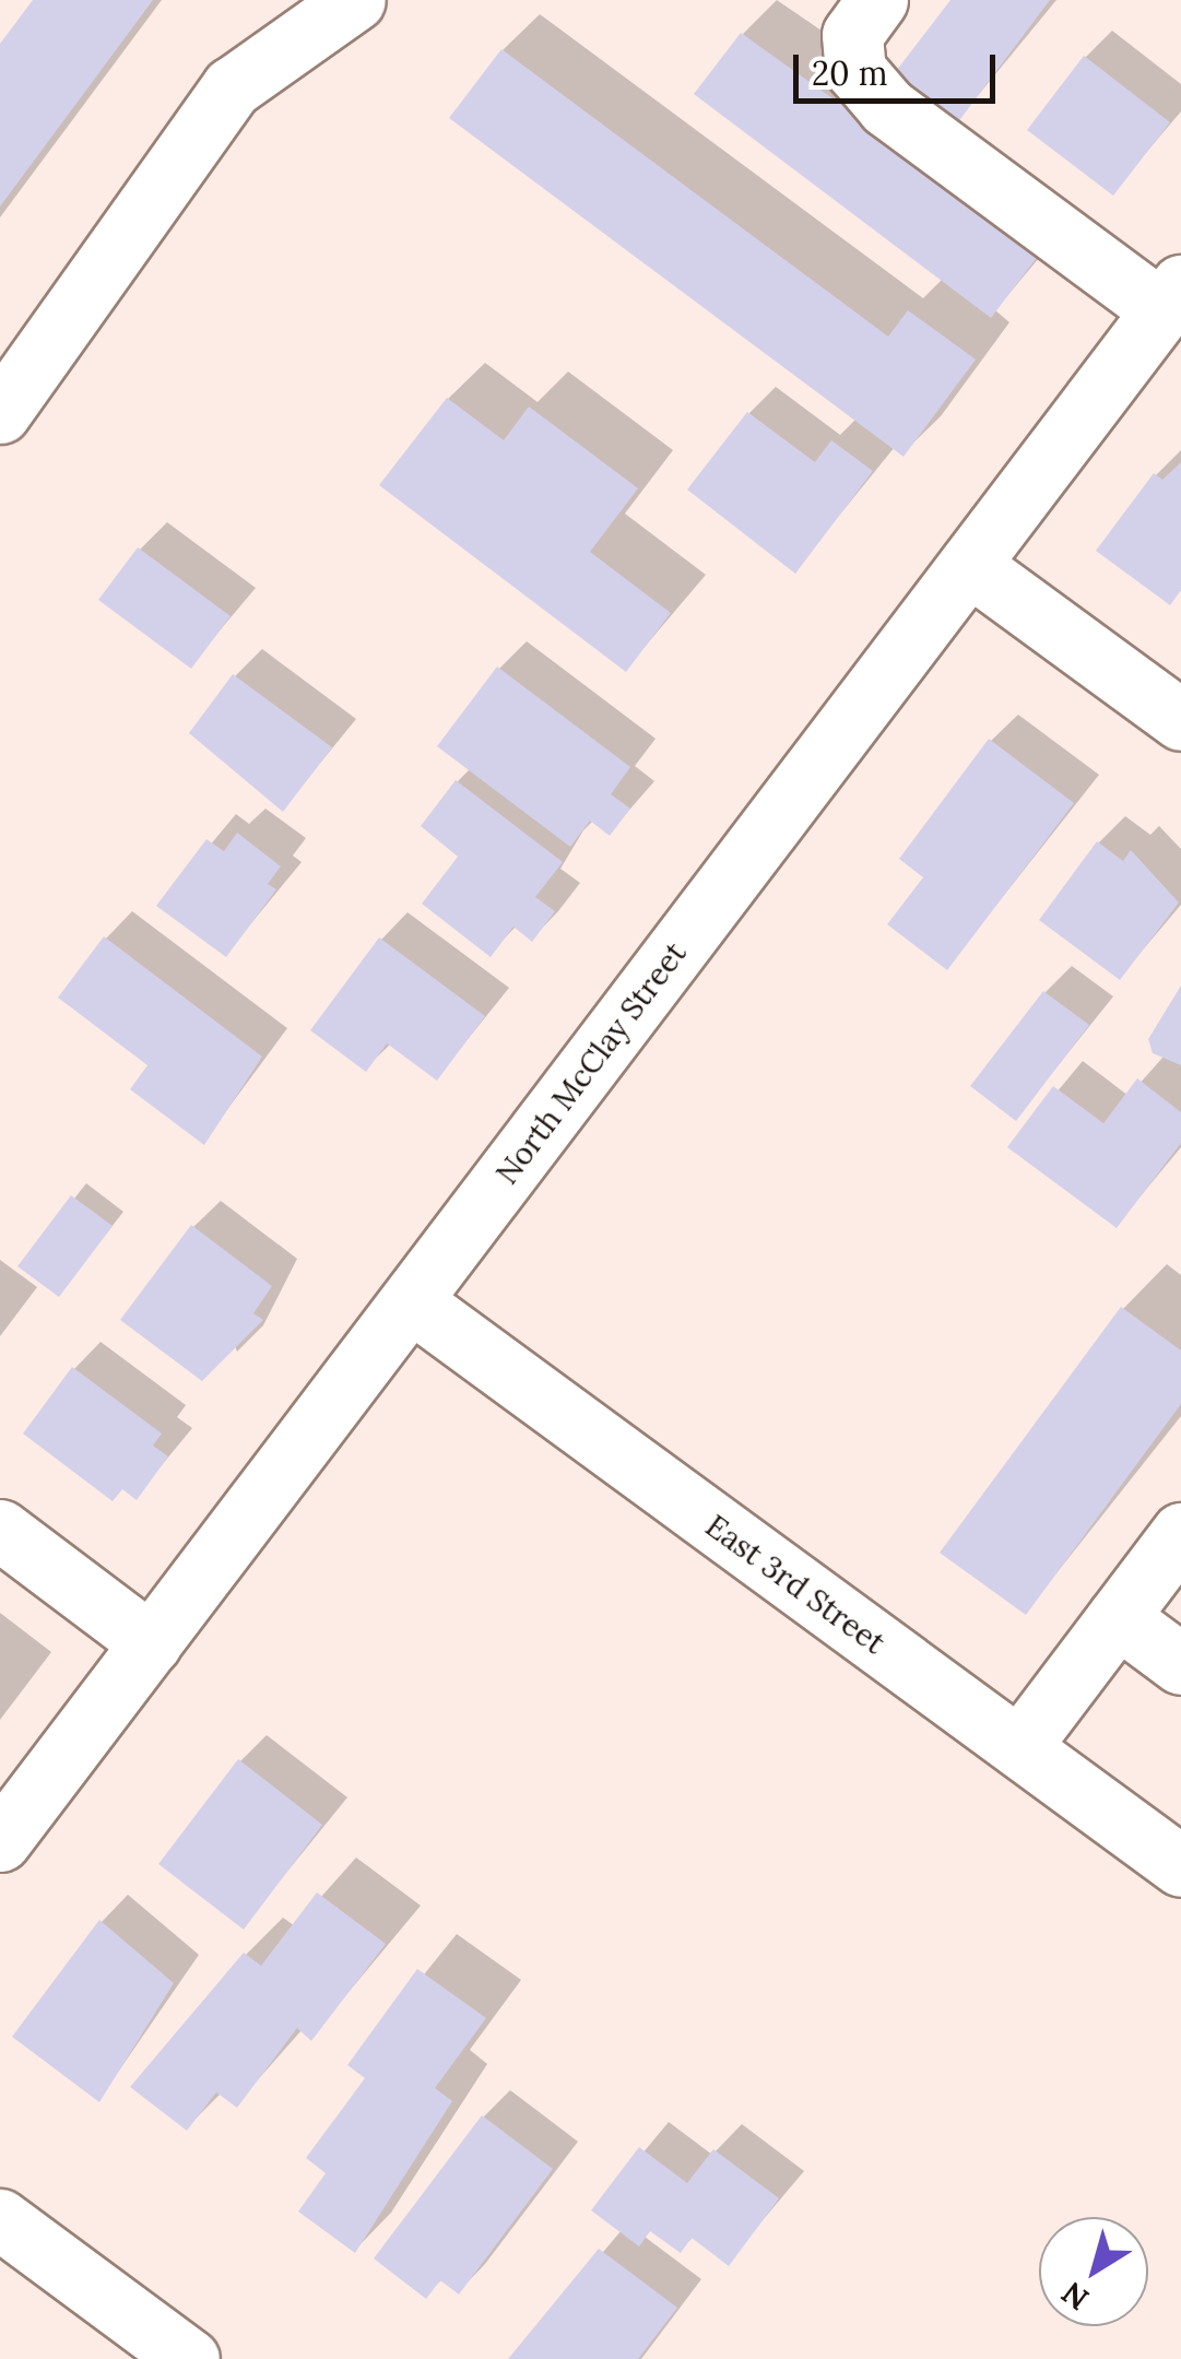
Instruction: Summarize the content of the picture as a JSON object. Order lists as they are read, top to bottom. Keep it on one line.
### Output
{"streets":{"street":["North McClay Street","East 3rd Street"]},"crossings":[["North McClay Street","East 3rd Street"]],"scale_bar":"20 m","north":"bottom left"}
